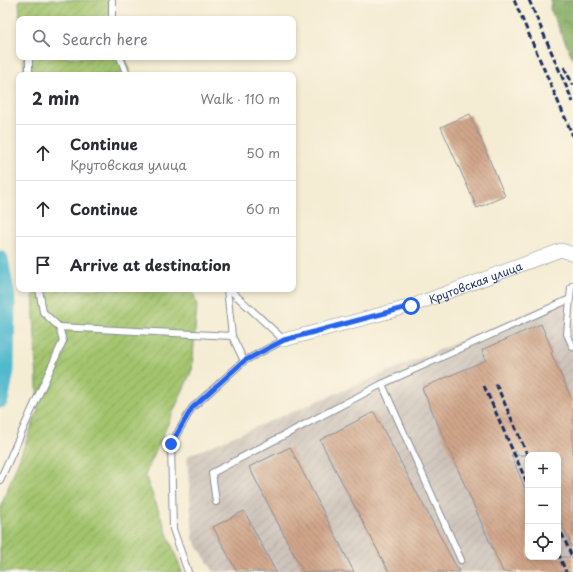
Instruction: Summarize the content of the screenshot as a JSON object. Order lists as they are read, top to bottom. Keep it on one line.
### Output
{"streets":{"street":["Крутовская улица"]},"page":{"search":"Search here","heading":["2 min","Walk · 110 m"],"list":[["Continue","Крутовская улица","50 m"],["Continue","60 m"],"Arrive at destination"],"map_buttons":["+","−"]}}
